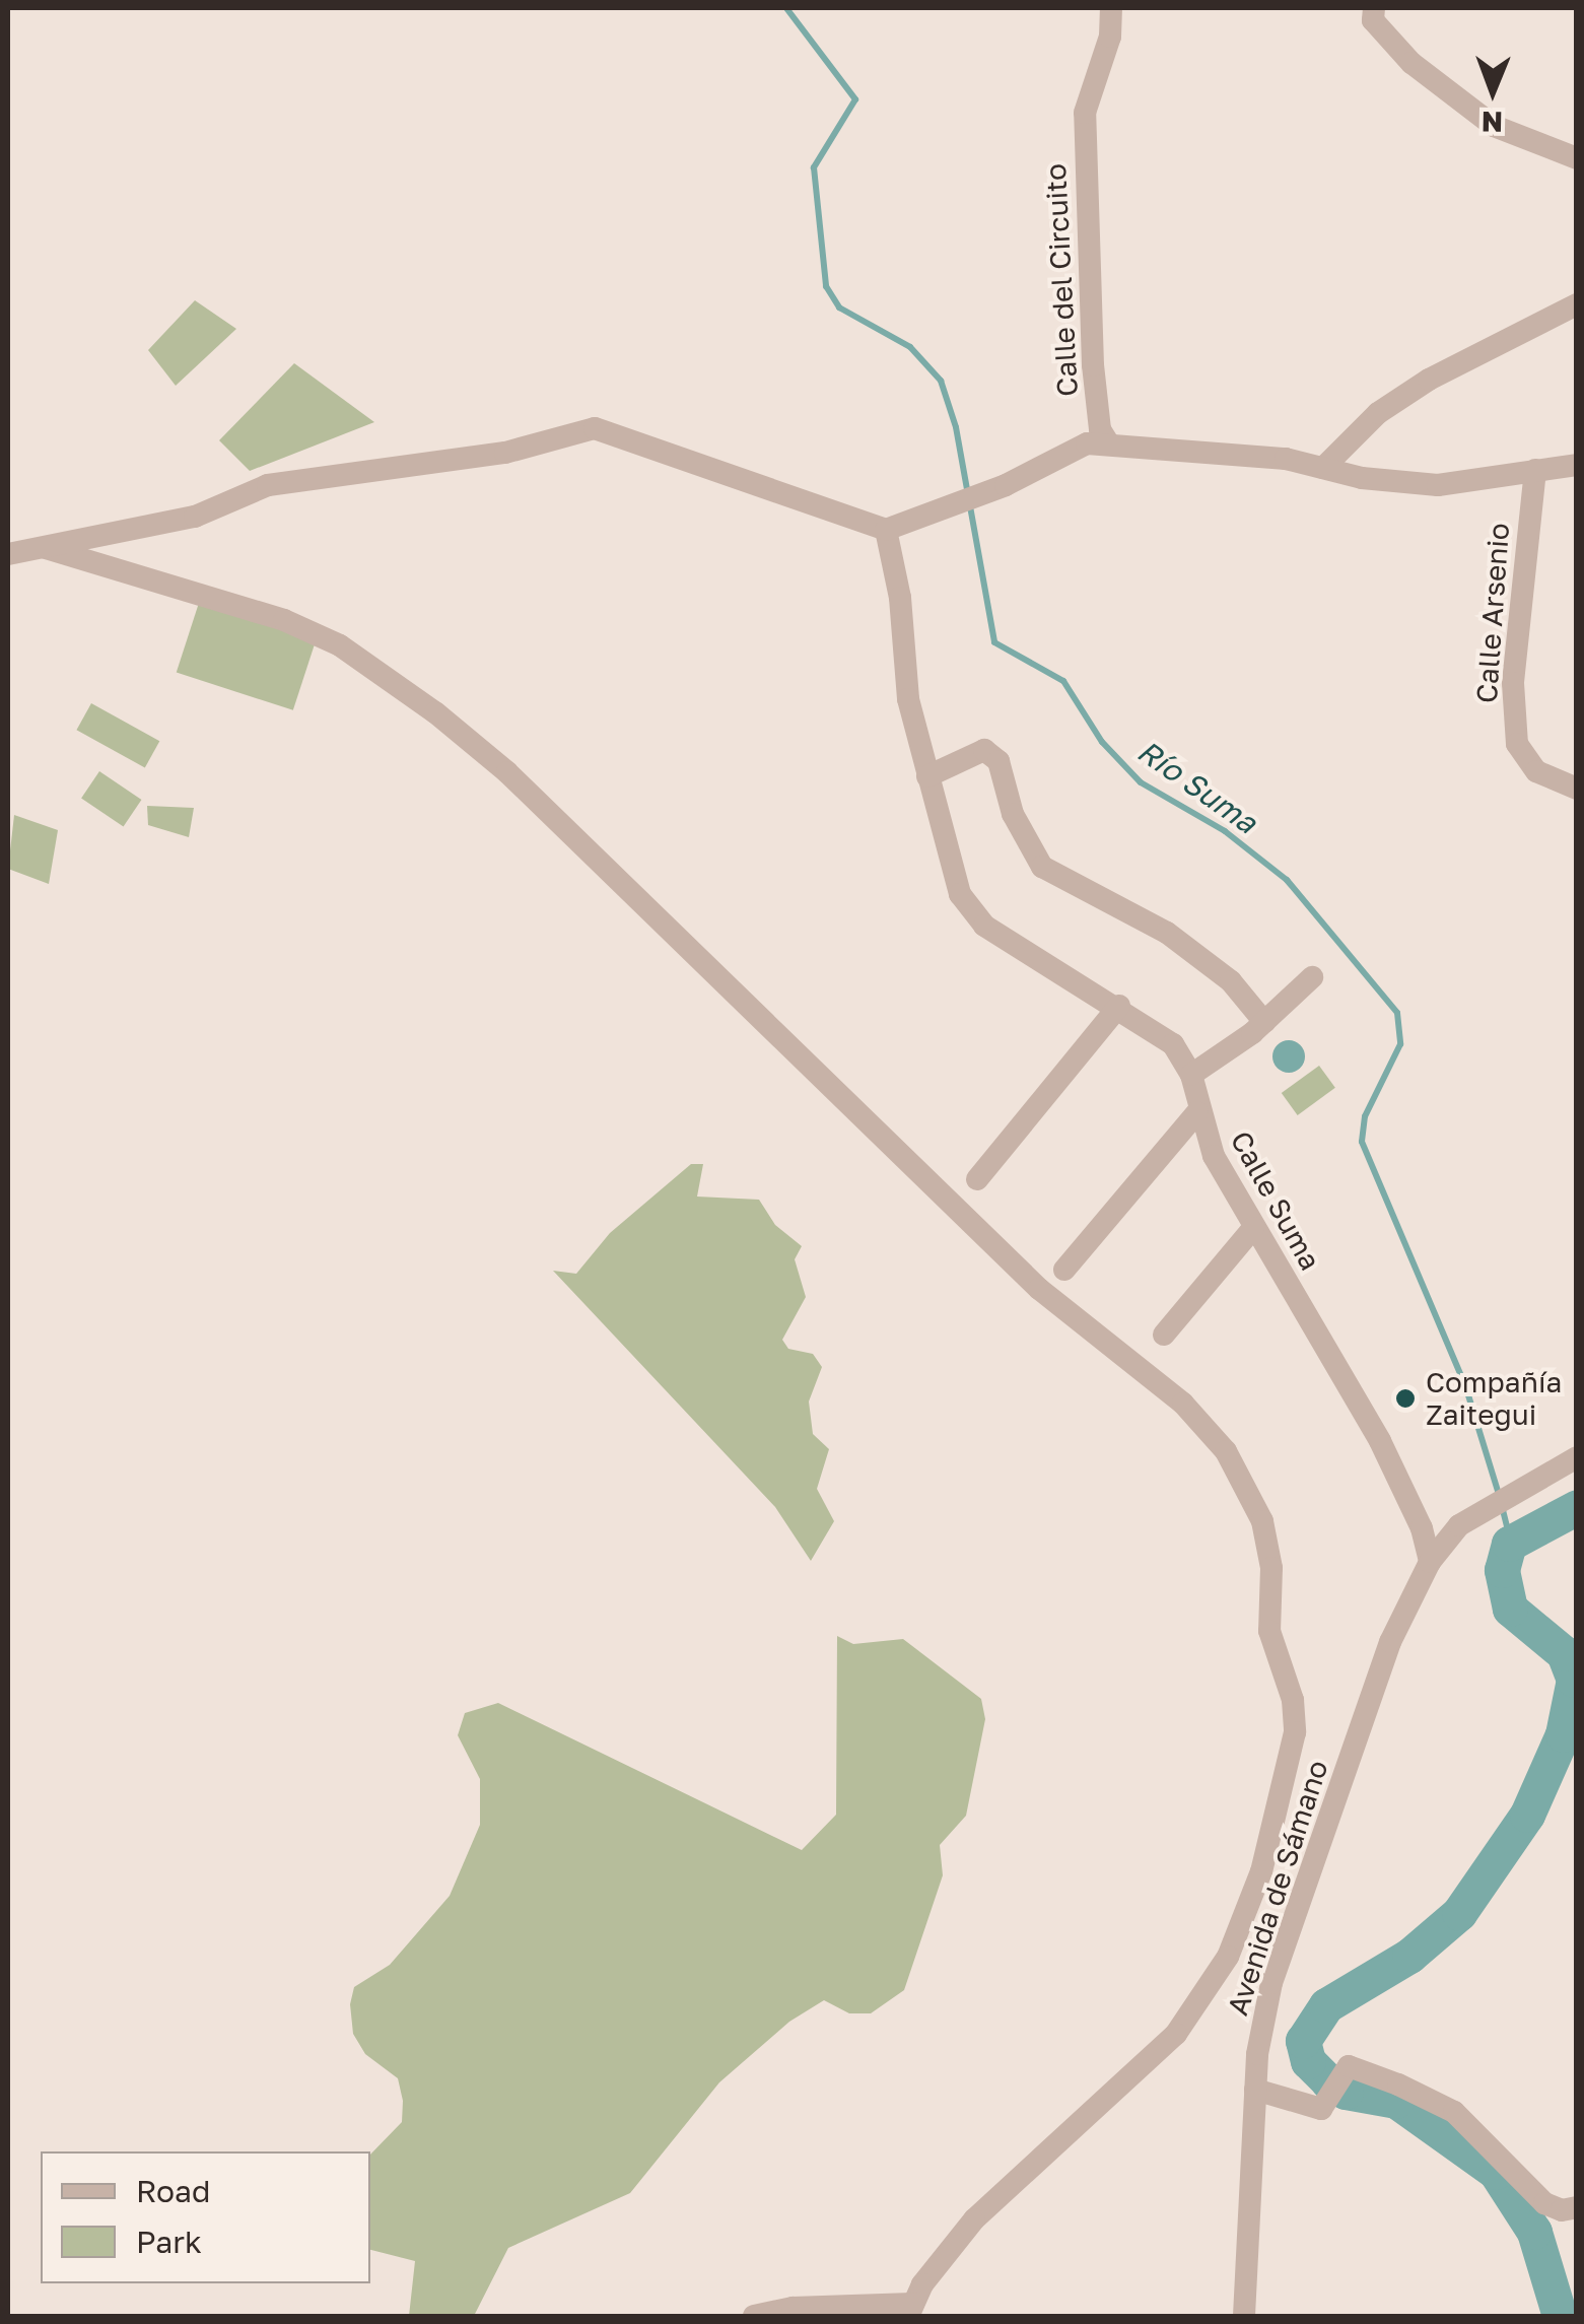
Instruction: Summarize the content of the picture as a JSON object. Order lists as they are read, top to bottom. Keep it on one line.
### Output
{"streets":{"street":["Calle del Circuito","Calle Arsenio","Calle Suma","Avenida de Sámano"]},"crossings":[["Calle Suma","Avenida de Sámano"]],"water":["Río Suma"],"places":["Compañía Zaitegui"],"legend":["Road","Park"],"north":"bottom"}
